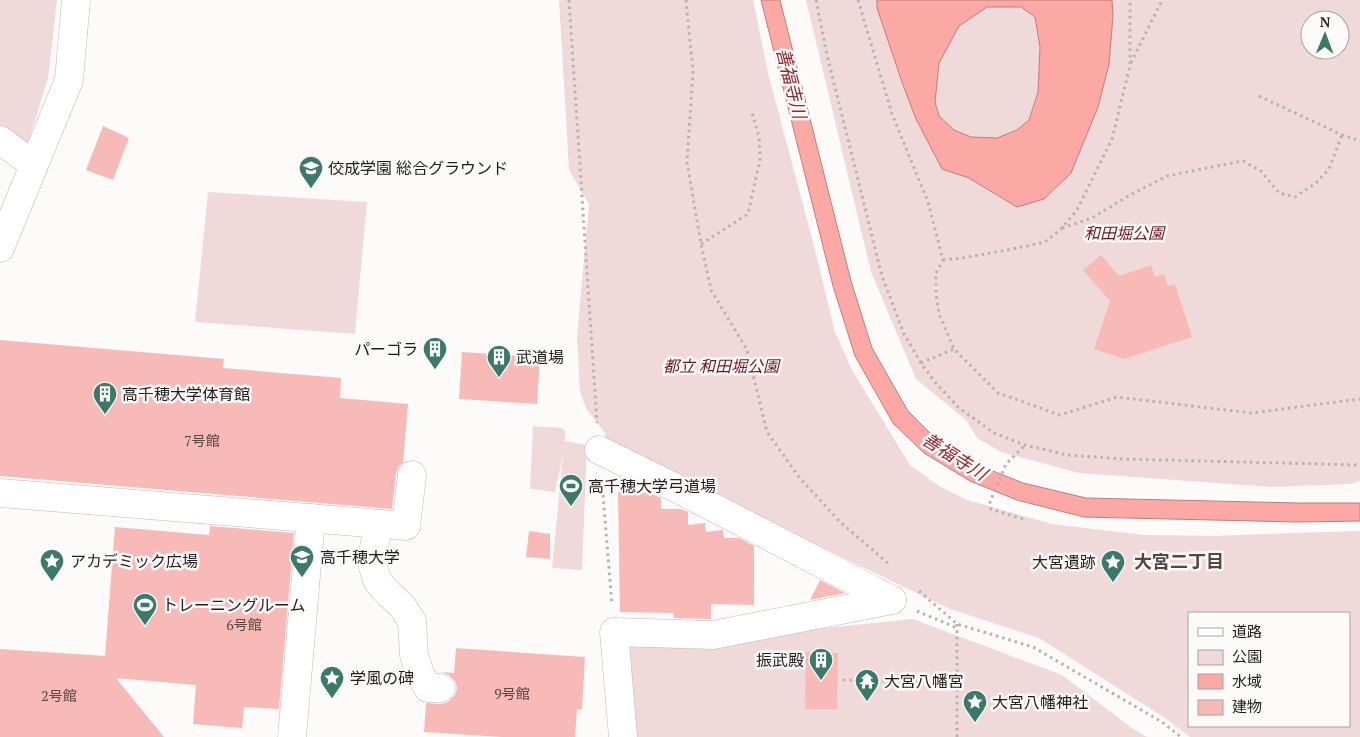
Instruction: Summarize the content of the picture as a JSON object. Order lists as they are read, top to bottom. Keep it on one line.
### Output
{"districts":["大宮二丁目"],"water":["善福寺川"],"parks":["和田堀公園","都立 和田堀公園"],"places":{"school or university":["佼成学園 総合グラウンド","高千穂大学"],"building":["パーゴラ","武道場","高千穂大学体育館","振武殿"],"sports":["高千穂大学弓道場","トレーニングルーム"],"place":["アカデミック広場","大宮遺跡","学風の碑","大宮八幡神社"],"temple":["大宮八幡宮"]},"house_numbers":["7号館","6号館","9号館","2号館"],"legend":["道路","公園","水域","建物"],"north":"top"}
